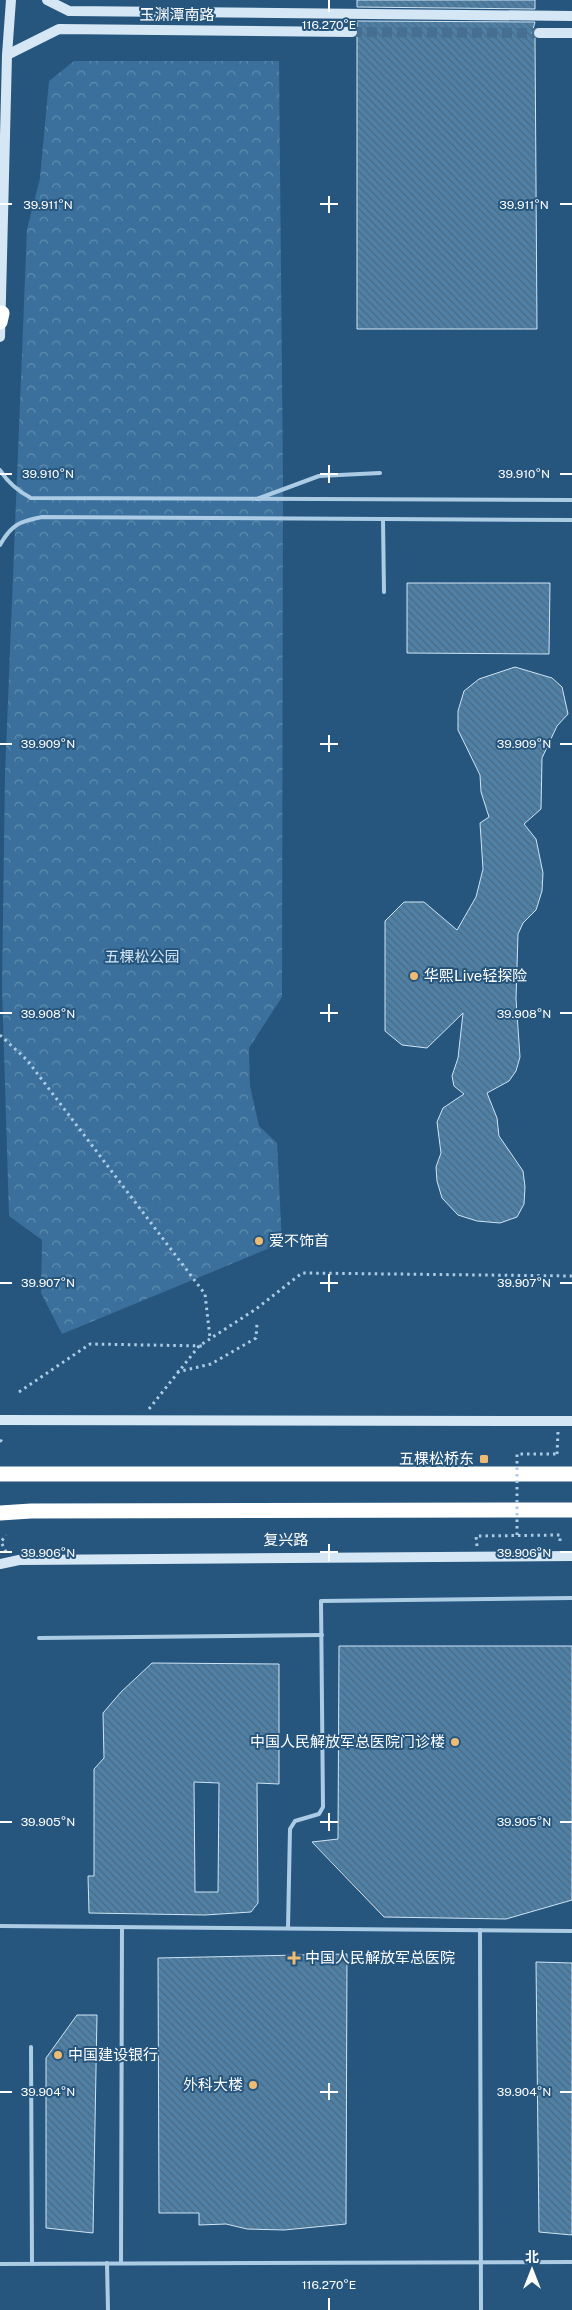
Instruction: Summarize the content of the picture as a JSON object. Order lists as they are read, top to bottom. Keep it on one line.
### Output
{"streets":{"highway":["复兴路"],"street":["玉渊潭南路"]},"parks":["五棵松公园"],"places":{"other":["华熙Live轻探险","爱不饰首","中国人民解放军总医院门诊楼","中国建设银行","外科大楼"],"transit":["五棵松桥东"],"health":["中国人民解放军总医院"]},"north":"top","coordinates":["116.270°E","39.911°N","39.910°N","39.909°N","39.908°N","39.907°N","39.906°N","39.905°N","39.904°N"]}
